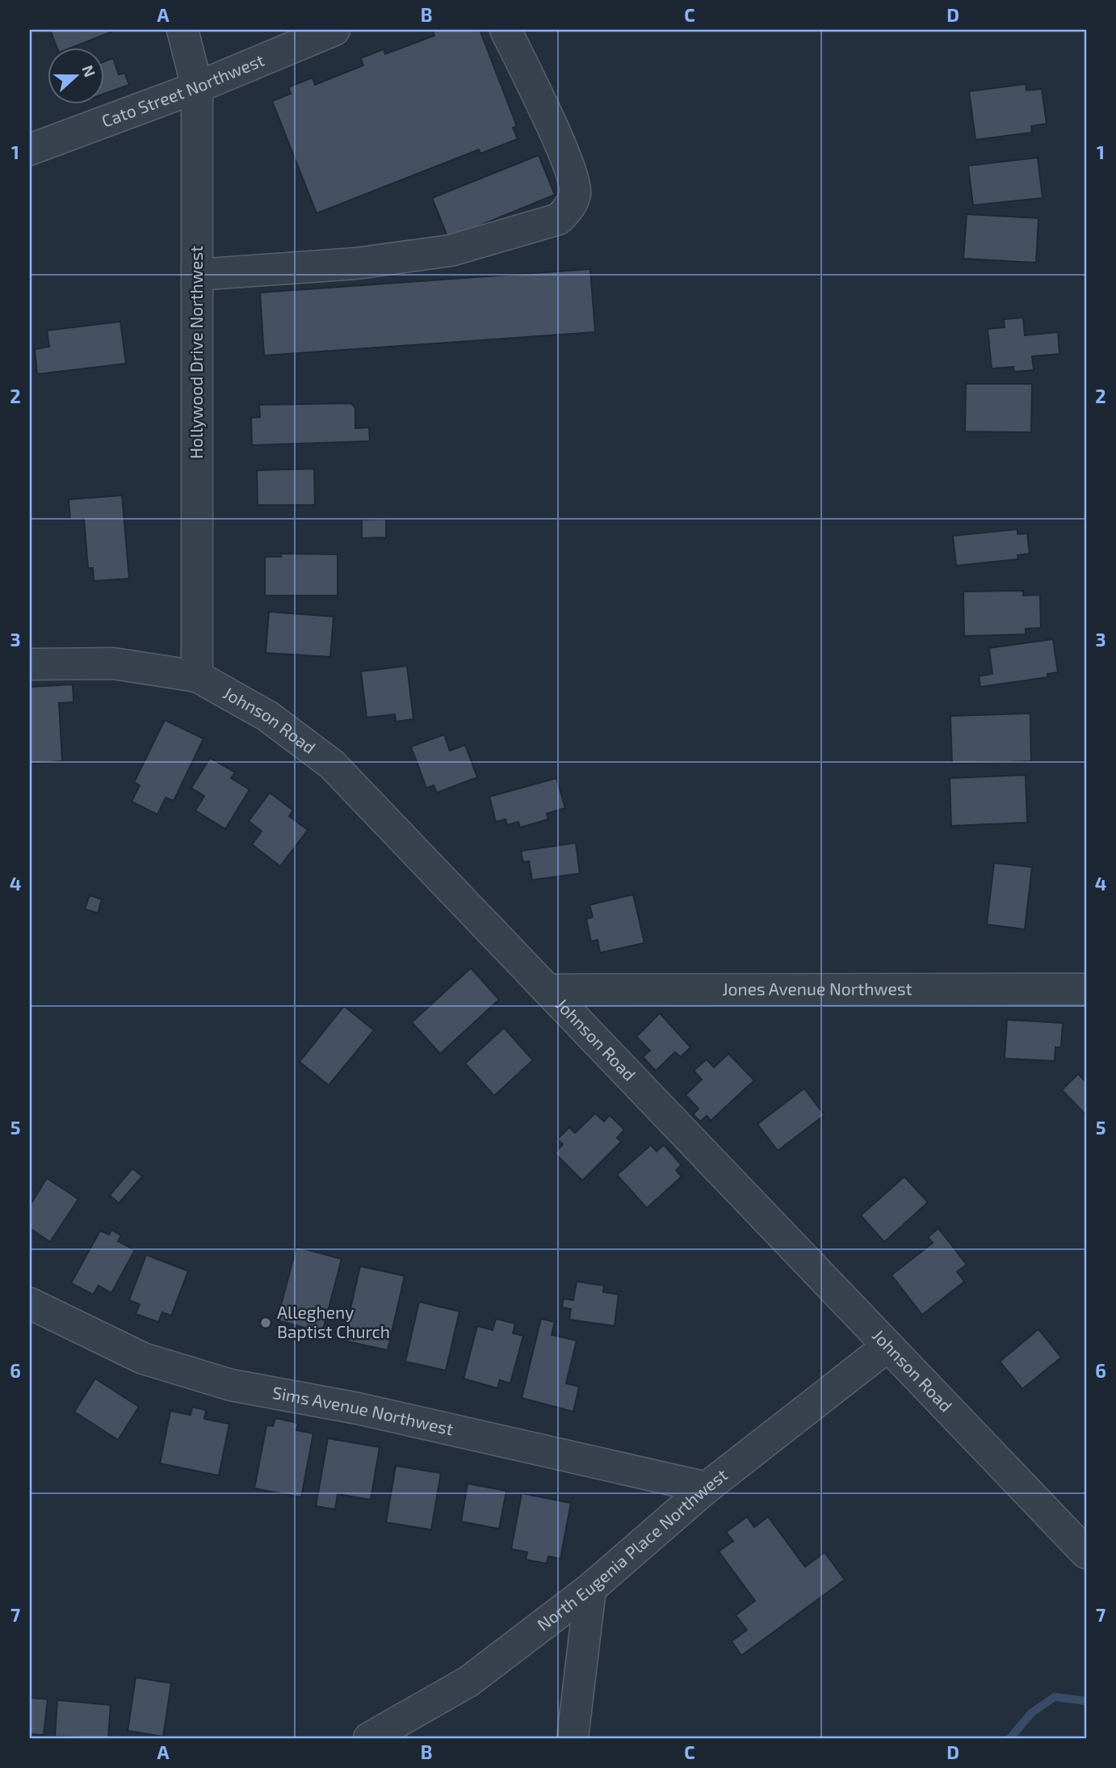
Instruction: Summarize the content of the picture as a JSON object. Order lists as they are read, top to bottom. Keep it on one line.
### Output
{"streets":{"street":["Cato Street Northwest","Hollywood Drive Northwest","Johnson Road","Jones Avenue Northwest","Sims Avenue Northwest","North Eugenia Place Northwest"]},"crossings":[["Cato Street Northwest","Hollywood Drive Northwest"],["Hollywood Drive Northwest","Johnson Road"],["Johnson Road","Jones Avenue Northwest"],["Johnson Road","North Eugenia Place Northwest"],["Sims Avenue Northwest","North Eugenia Place Northwest"]],"places":["Allegheny Baptist Church"],"north":"right","grid":{"columns":["A","B","C","D"],"rows":["1","2","3","4","5","6","7"]}}
